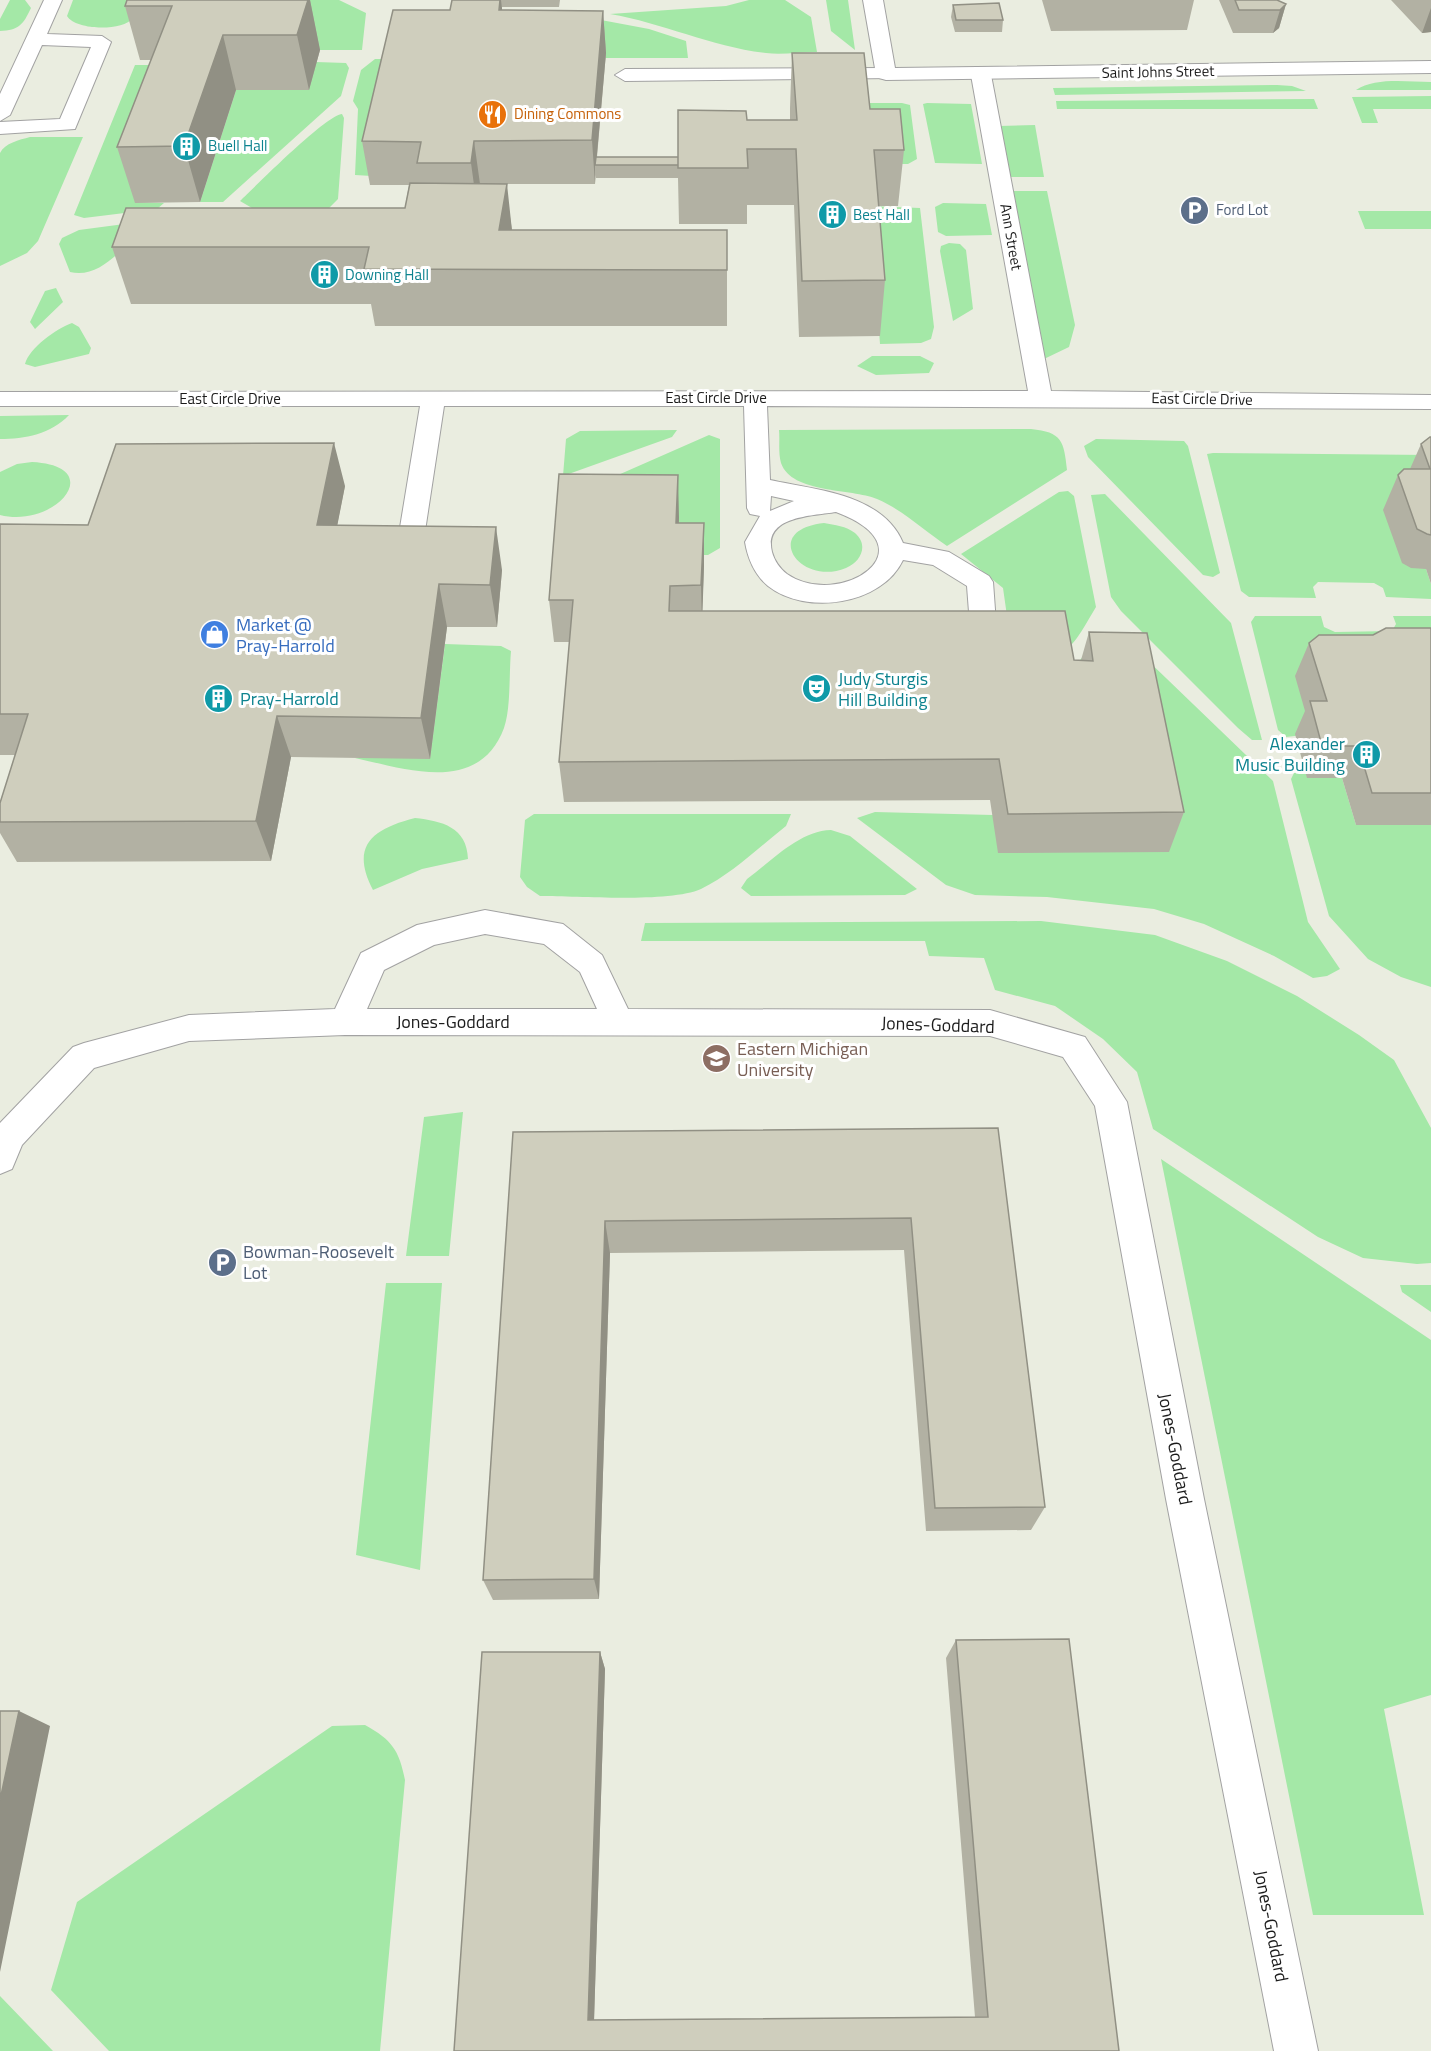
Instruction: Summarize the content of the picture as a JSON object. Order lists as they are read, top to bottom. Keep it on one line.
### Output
{"streets":{"street":["Saint Johns Street"],"lane":["Ann Street","East Circle Drive","Jones-Goddard"]},"crossings":[["Saint Johns Street","Ann Street"],["Ann Street","East Circle Drive"]],"places":{"restaurant":["Dining Commons"],"building":["Buell Hall","Best Hall","Downing Hall","Pray-Harrold","Alexander Music Building"],"parking":["Ford Lot","Bowman-Roosevelt Lot"],"shop":["Market @ Pray-Harrold"],"theatre":["Judy Sturgis Hill Building"],"school or university":["Eastern Michigan University"]}}
